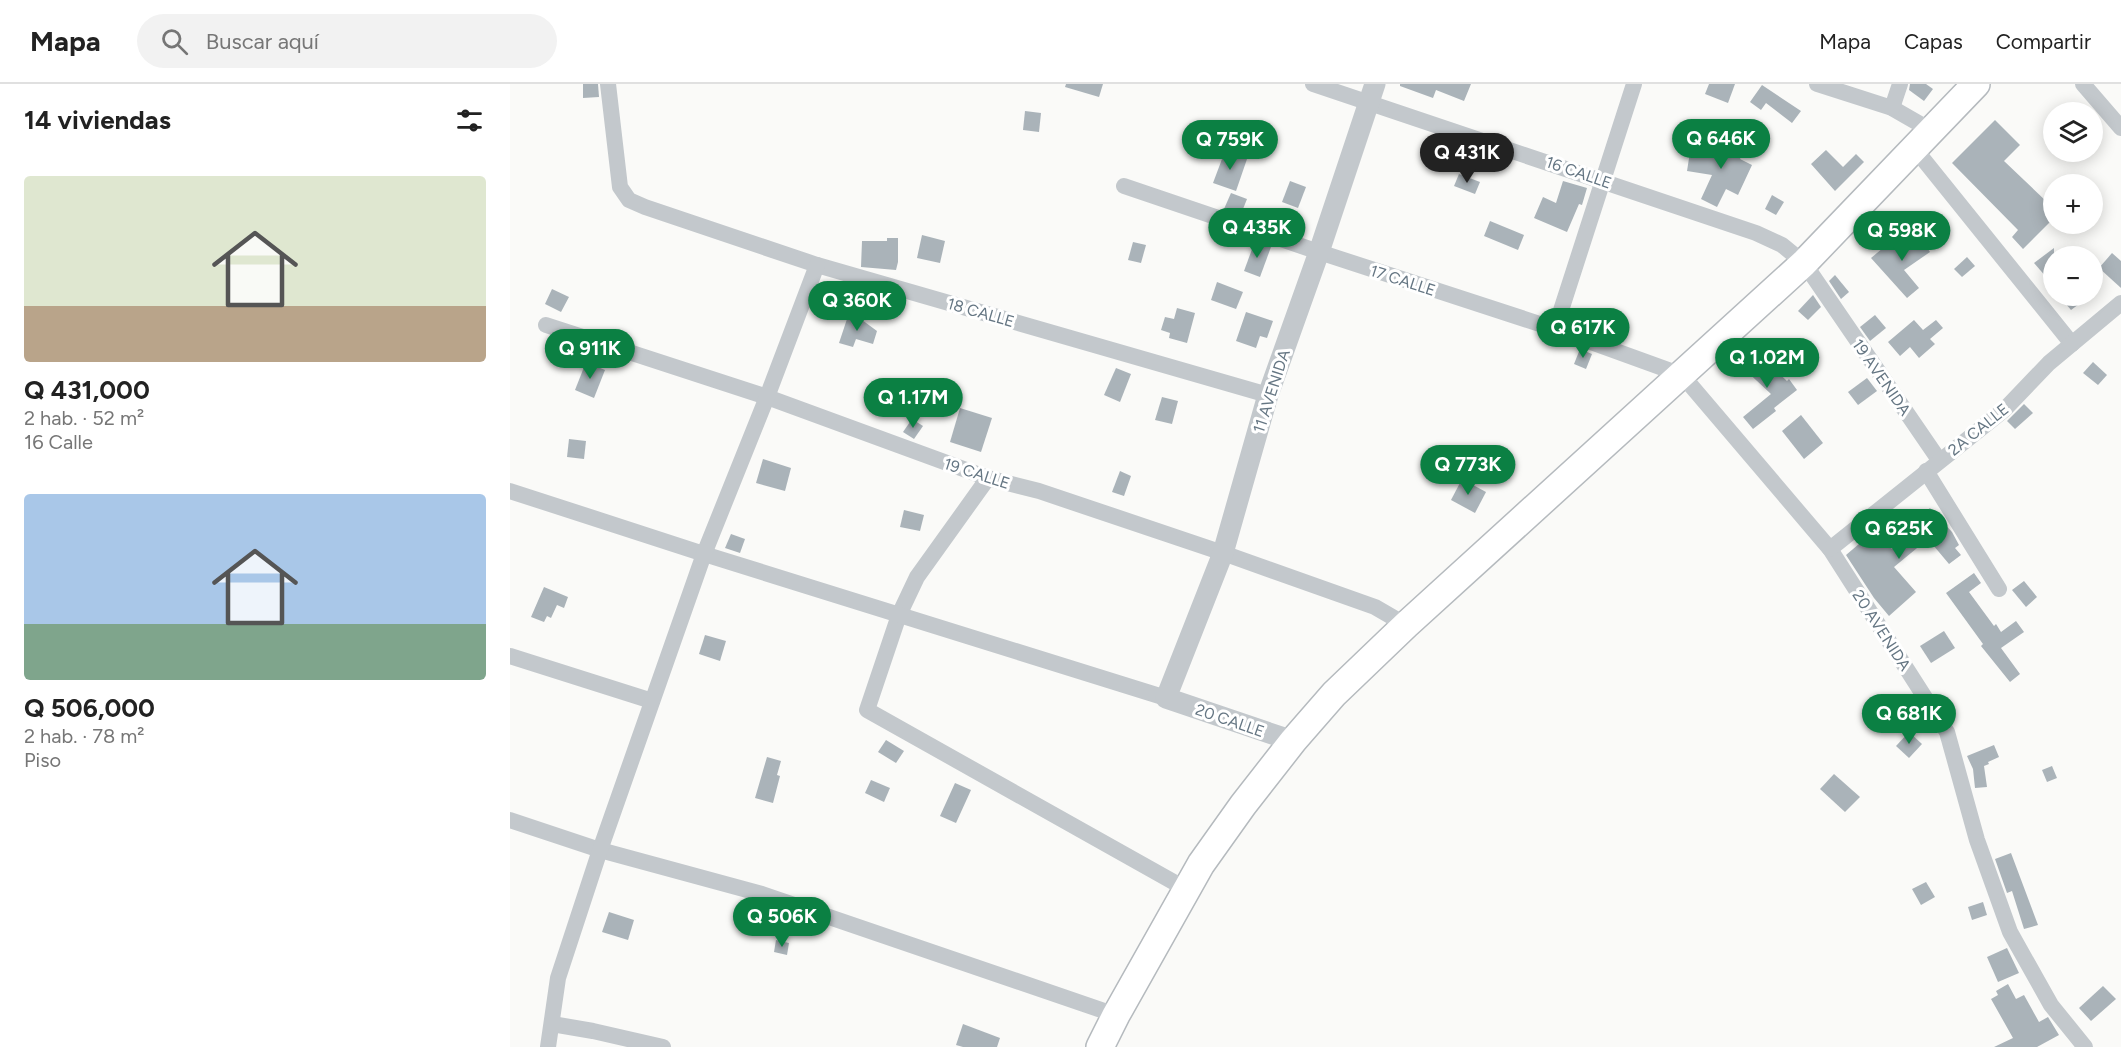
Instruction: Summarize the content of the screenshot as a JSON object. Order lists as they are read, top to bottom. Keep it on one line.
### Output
{"streets":{"street":["16 CALLE","17 CALLE","18 CALLE","19 AVENIDA","11 AVENIDA","2A CALLE","19 CALLE","20 AVENIDA","20 CALLE"]},"crossings":[["16 CALLE","19 AVENIDA"],["16 CALLE","11 AVENIDA"],["17 CALLE","11 AVENIDA"],["17 CALLE","20 AVENIDA"],["18 CALLE","11 AVENIDA"],["19 AVENIDA","2A CALLE"],["11 AVENIDA","19 CALLE"],["11 AVENIDA","20 CALLE"],["2A CALLE","20 AVENIDA"]],"page":{"header":"Mapa","search":"Buscar aquí","nav":["Mapa","Capas","Compartir"],"heading":"14 viviendas","map_buttons":["+","−"],"price":["Q 646K","Q 759K","Q 431K","Q 435K","Q 598K","Q 360K","Q 617K","Q 911K","Q 1.02M","Q 1.17M","Q 773K","Q 625K","Q 681K","Q 506K"],"list":[{"name":"Q 431,000","note":"2 hab. · 52 m² · 16 Calle"},{"name":"Q 506,000","note":"2 hab. · 78 m² · Piso"}]}}
